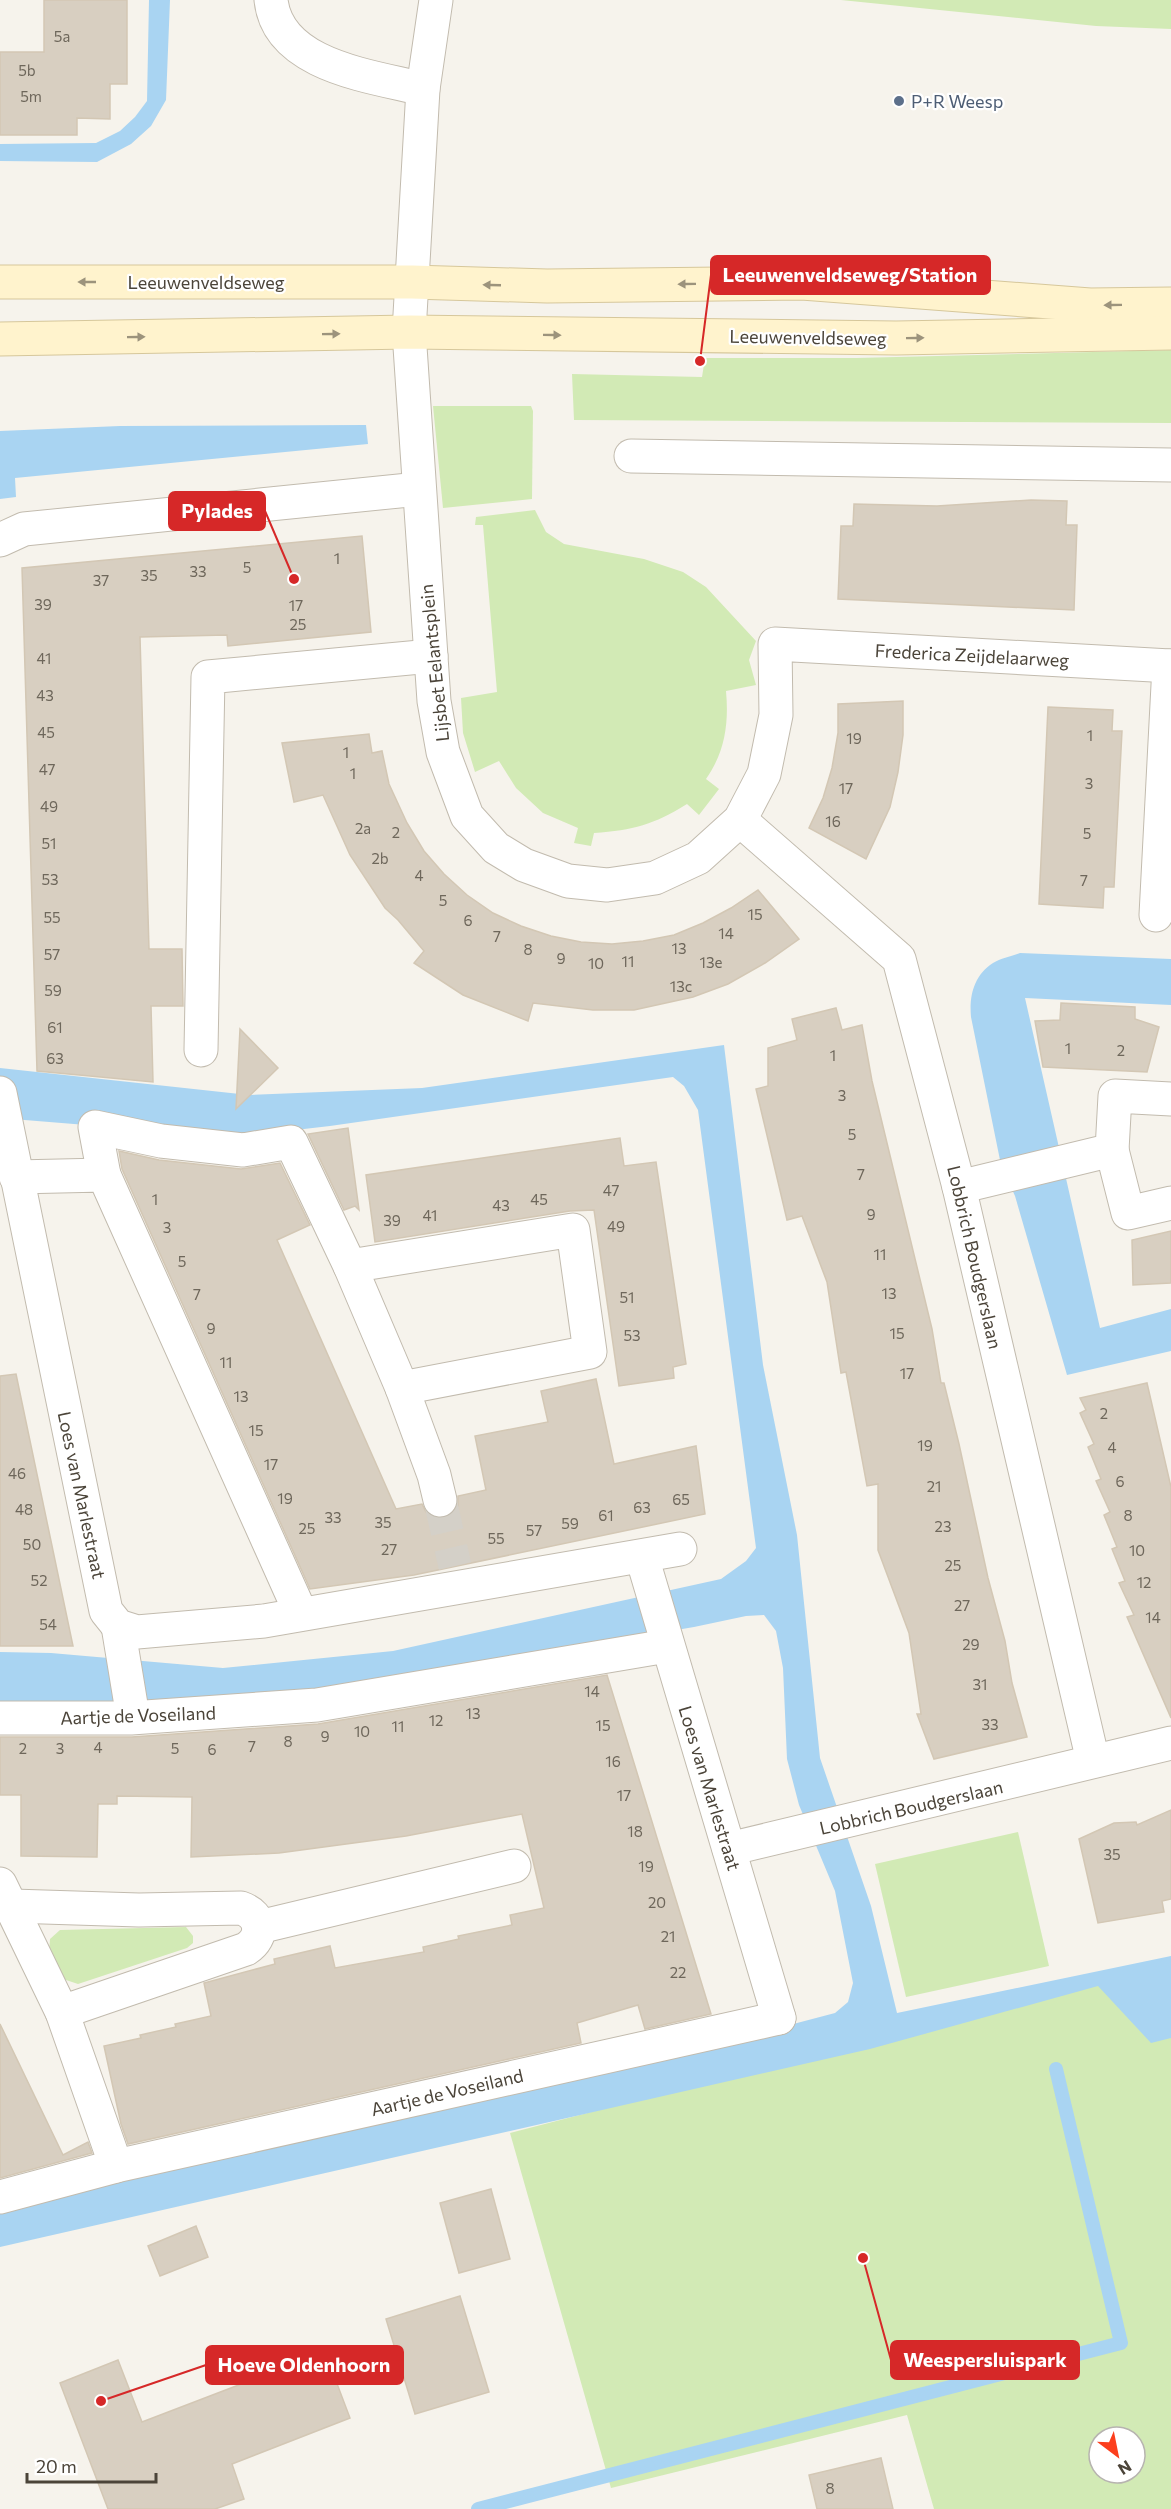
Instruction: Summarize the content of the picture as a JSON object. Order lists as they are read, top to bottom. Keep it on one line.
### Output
{"streets":{"main road":["Leeuwenveldseweg"],"street":["Frederica Zeijdelaarweg","Lijsbet Eelantsplein","Lobbrich Boudgerslaan","Loes van Marlestraat","Aartje de Voseiland"]},"crossings":[["Leeuwenveldseweg","Lijsbet Eelantsplein"],["Frederica Zeijdelaarweg","Lijsbet Eelantsplein"],["Lijsbet Eelantsplein","Lobbrich Boudgerslaan"],["Lobbrich Boudgerslaan","Loes van Marlestraat"],["Loes van Marlestraat","Aartje de Voseiland"]],"places":["P+R Weesp","Leeuwenveldseweg/Station","Pylades","Weespersluispark","Hoeve Oldenhoorn"],"house_numbers":["5a","5b","5m","1","5","33","35","37","39","17","25","41","43","45","1","19","1","47","1","3","17","49","16","2a","2","5","51","2b","4","53","7","5","15","55","6","14","7","13","8","57","9","11","13e","10","13c","59","61","1","2","1","63","3","5","7","47","1","45","43","9","41","39","49","3","11","5","13","7","51","9","15","53","11","17","13","2","15","19","4","17","46","6","21","19","65","63","48","61","8","33","35","59","23","25","57","55","50","27","10","25","52","12","27","14","54","29","31","14","13","12","33","15","11","10","9","8","7","4","2","3","5","6","16","17","18","35","19","20","21","22","8"],"scale_bar":"20 m","north":"bottom right"}
